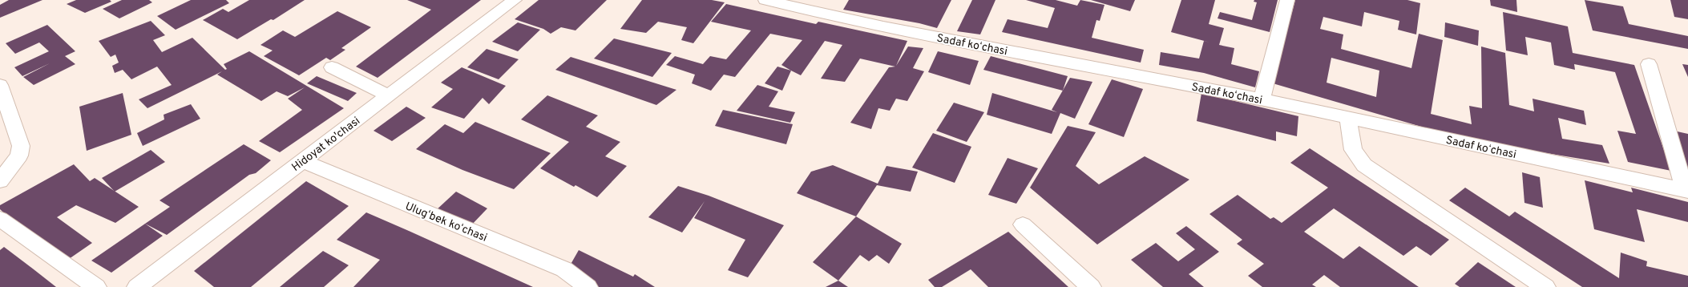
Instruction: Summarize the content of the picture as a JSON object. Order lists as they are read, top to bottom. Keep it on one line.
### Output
{"streets":{"street":["Sadaf koʻchasi","Hidoyat ko'chasi","Ulugʻbek koʻchasi"]},"crossings":[["Hidoyat ko'chasi","Ulugʻbek koʻchasi"]]}
